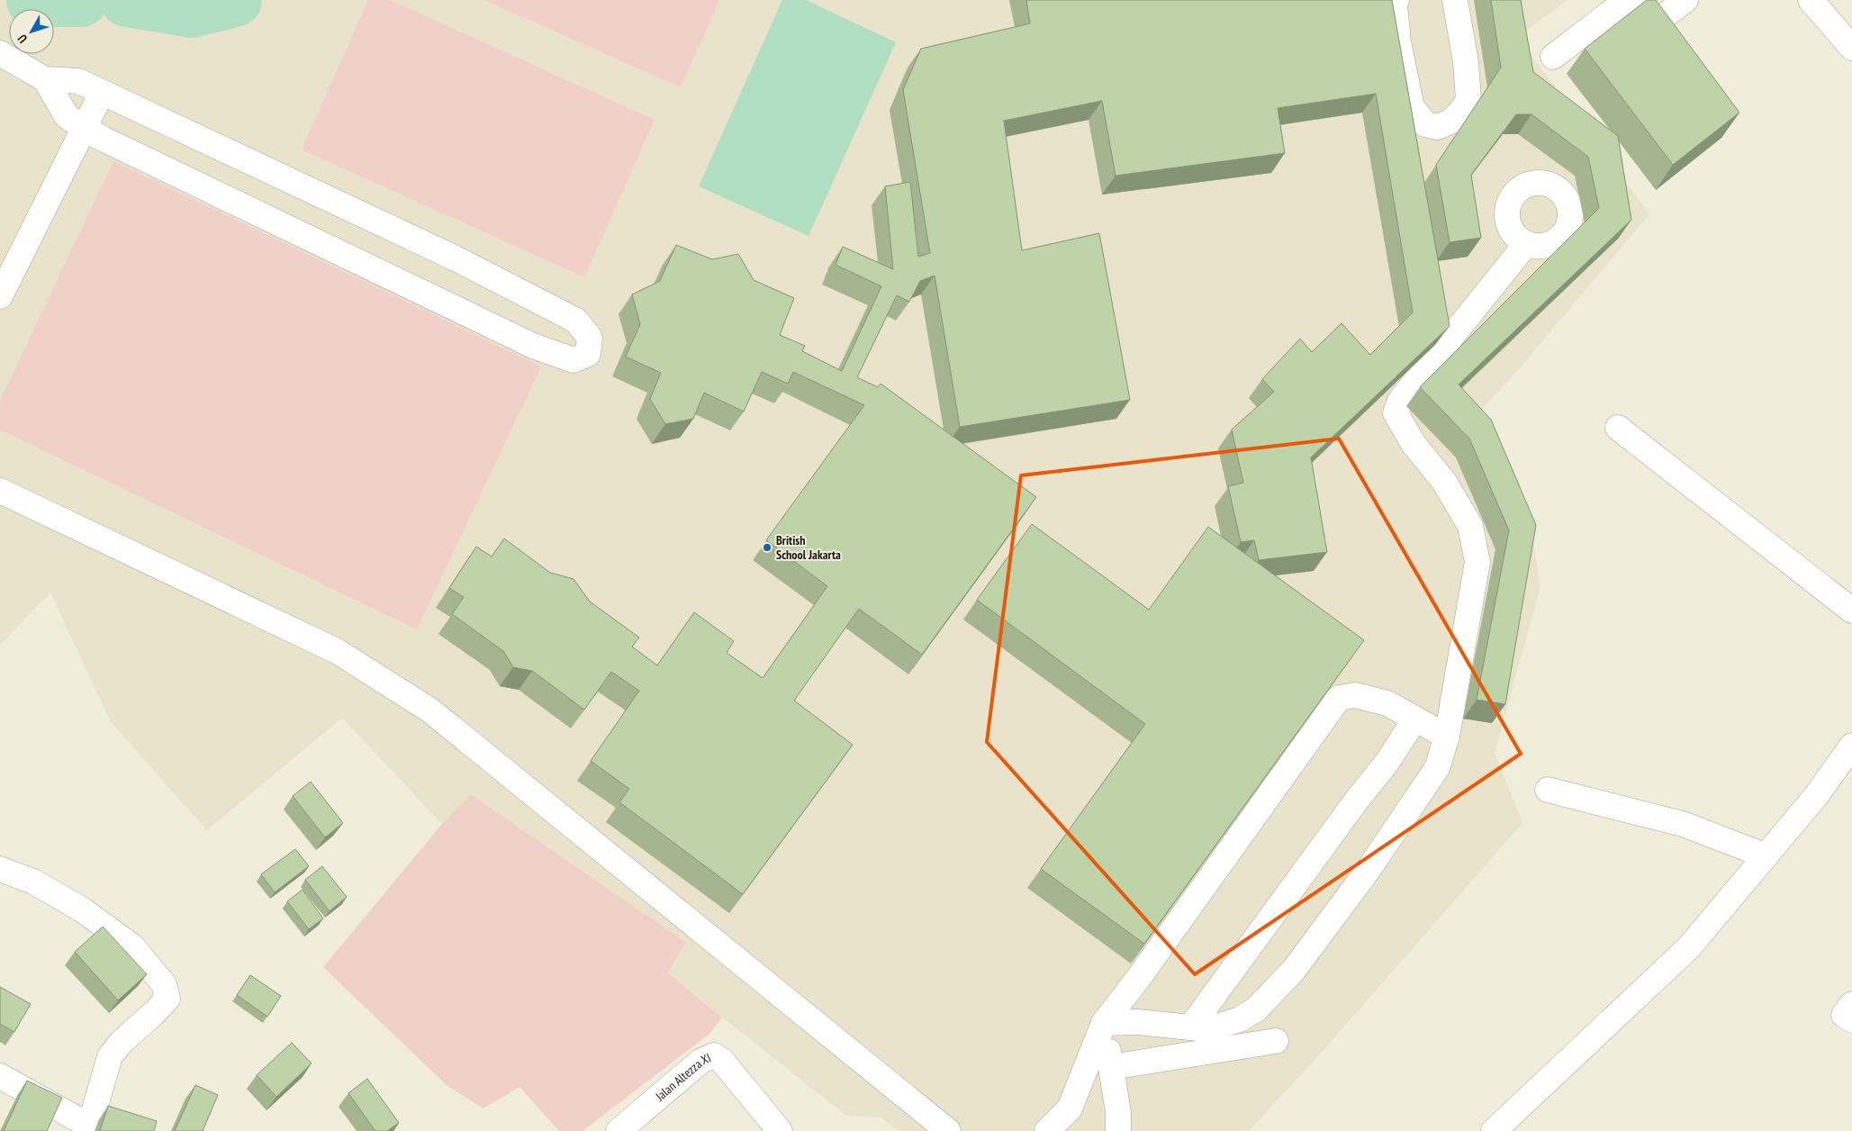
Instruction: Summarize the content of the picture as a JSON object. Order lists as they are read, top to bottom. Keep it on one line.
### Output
{"streets":{"street":["Jalan Altezza XI"]},"places":["British School Jakarta"],"north":"bottom left"}
